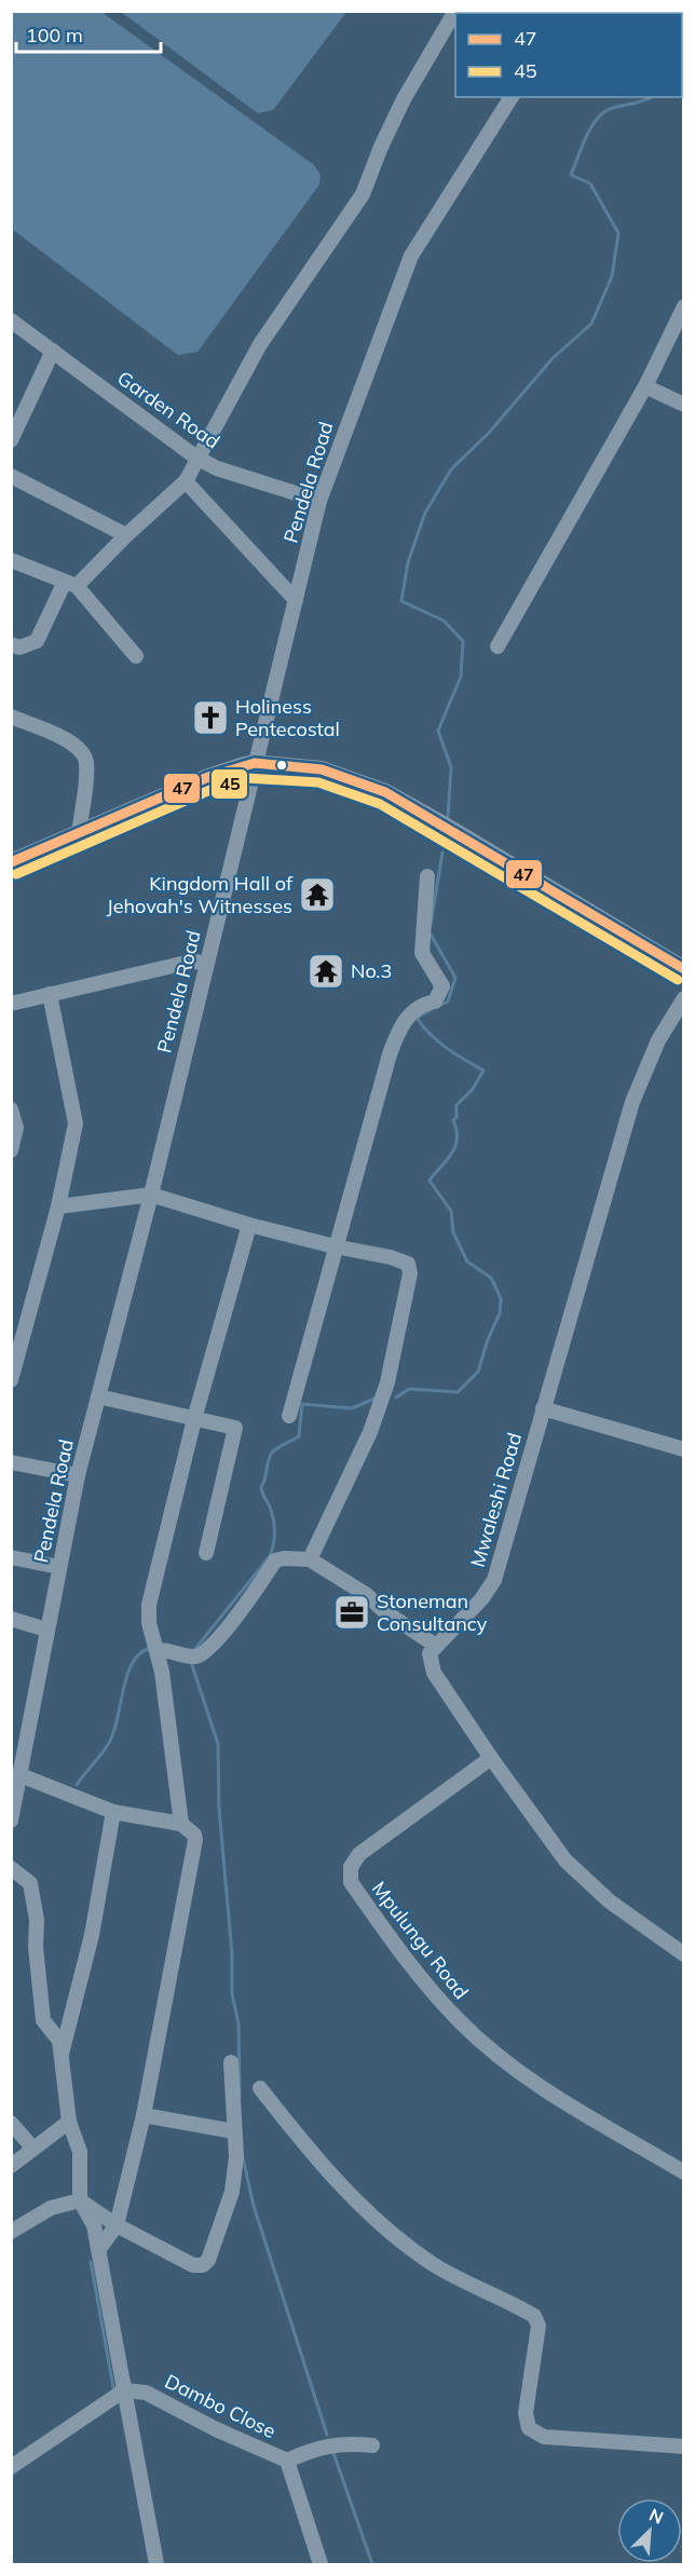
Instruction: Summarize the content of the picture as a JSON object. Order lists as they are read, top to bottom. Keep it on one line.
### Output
{"streets":{"street":["Garden Road","Pendela Road","Mwaleshi Road","Mpulungu Road","Dambo Close"]},"crossings":[["Garden Road","Pendela Road"]],"places":{"church":["Holiness Pentecostal"],"temple":["Kingdom Hall of Jehovah's Witnesses","No.3"],"office":["Stoneman Consultancy"]},"lines":["transit line 47","transit line 45"],"legend":["47","45"],"scale_bar":"100 m","north":"top right"}
